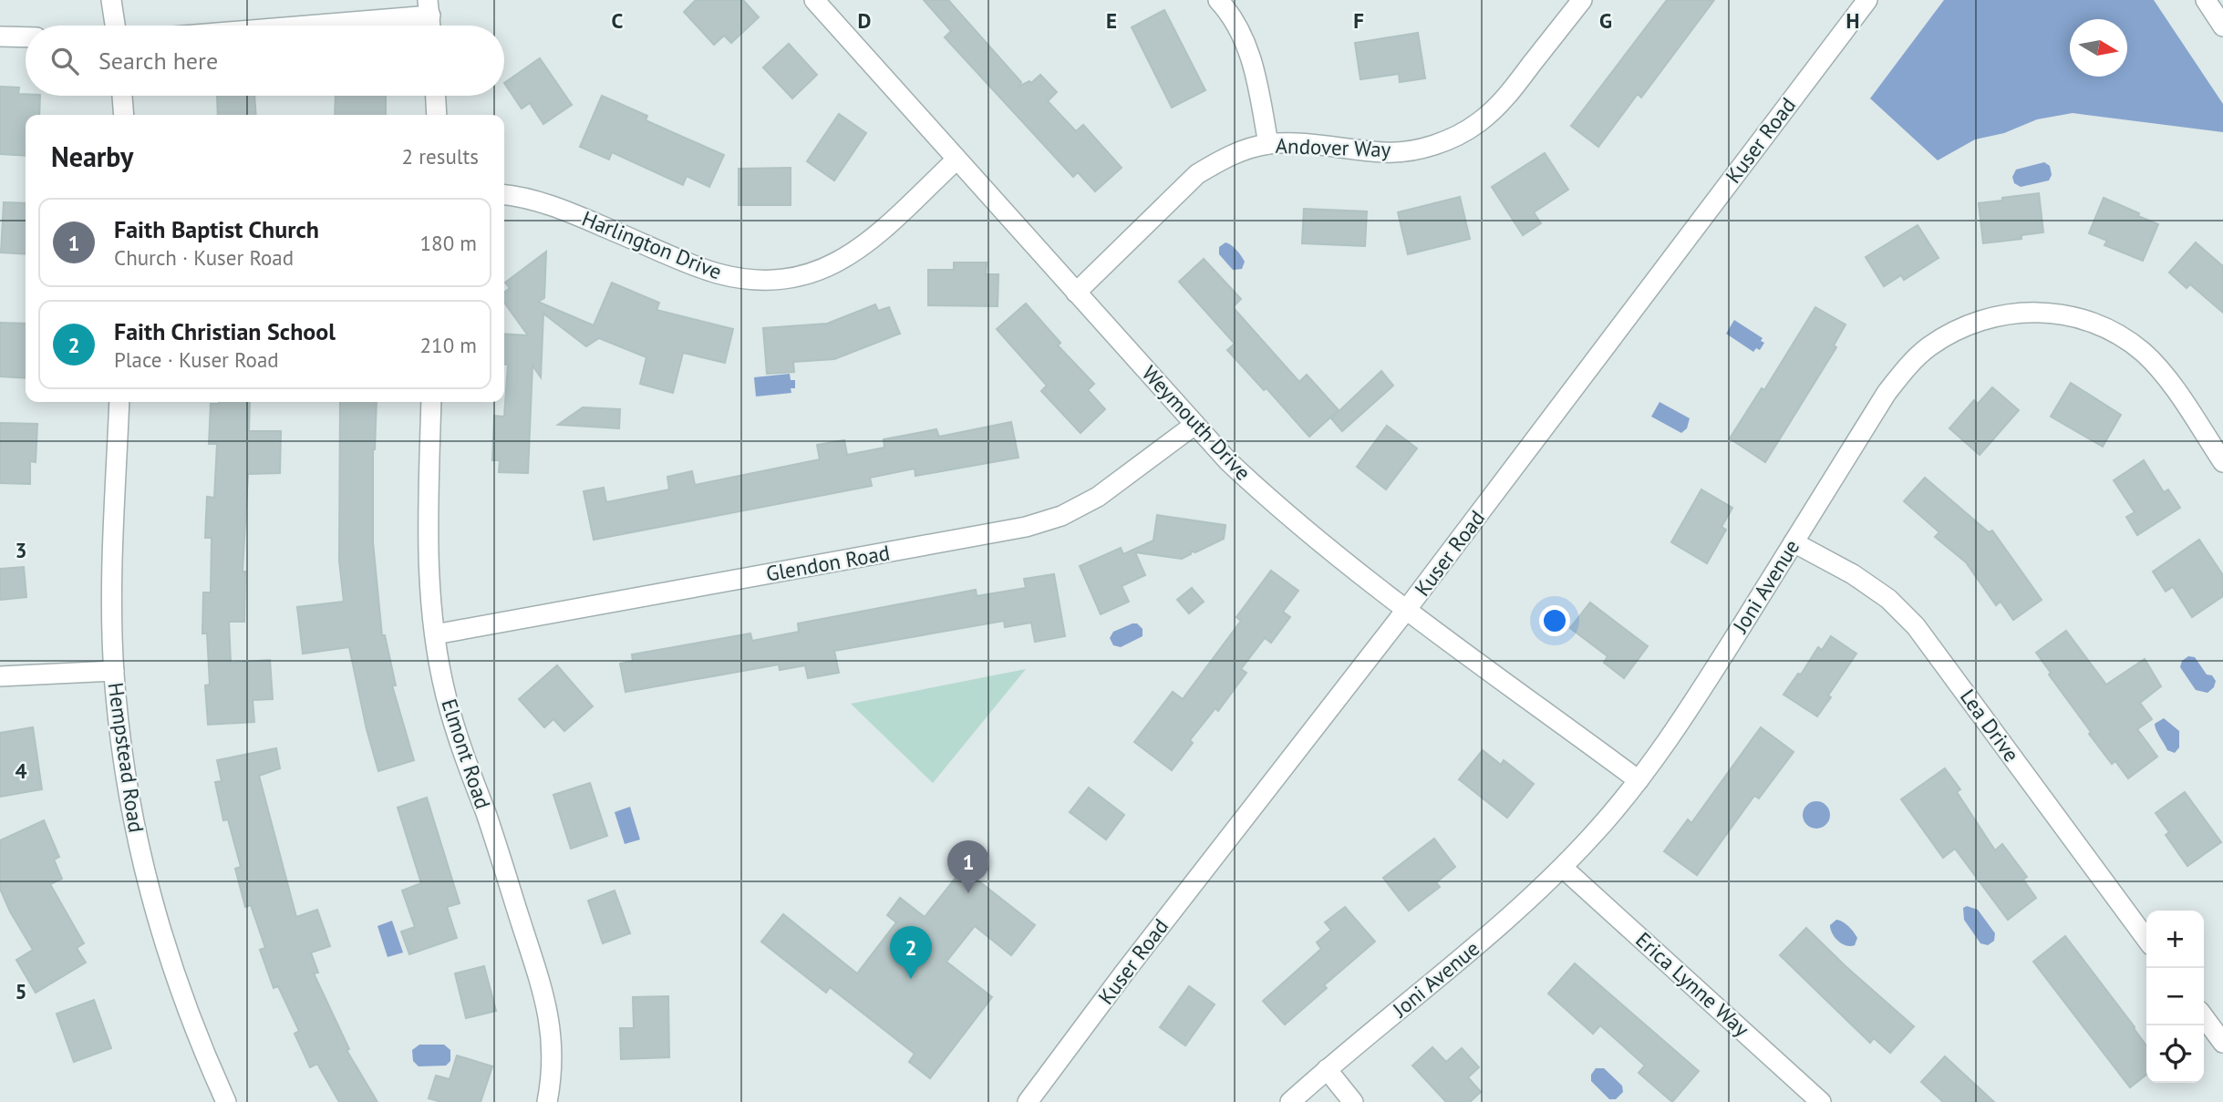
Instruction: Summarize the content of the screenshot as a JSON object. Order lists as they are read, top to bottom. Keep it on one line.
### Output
{"streets":{"street":["Kuser Road","Andover Way","Harlington Drive","Weymouth Drive","Glendon Road","Joni Avenue","Lea Drive","Elmont Road","Hempstead Road","Erica Lynne Way"]},"crossings":[["Kuser Road","Weymouth Drive"],["Andover Way","Weymouth Drive"],["Harlington Drive","Weymouth Drive"],["Weymouth Drive","Glendon Road"],["Weymouth Drive","Joni Avenue"],["Glendon Road","Elmont Road"],["Joni Avenue","Lea Drive"],["Joni Avenue","Erica Lynne Way"]],"north":"right","page":{"search":"Search here","heading":["Nearby","2 results"],"list":[{"mark":"1","name":"Faith Baptist Church","note":"Church · Kuser Road","value":"180 m"},{"mark":"2","name":"Faith Christian School","note":"Place · Kuser Road","value":"210 m"}],"pins":["1","2"],"map_buttons":["+","−"]},"grid":{"columns":["C","D","E","F","G","H"],"rows":["3","4","5"]}}
